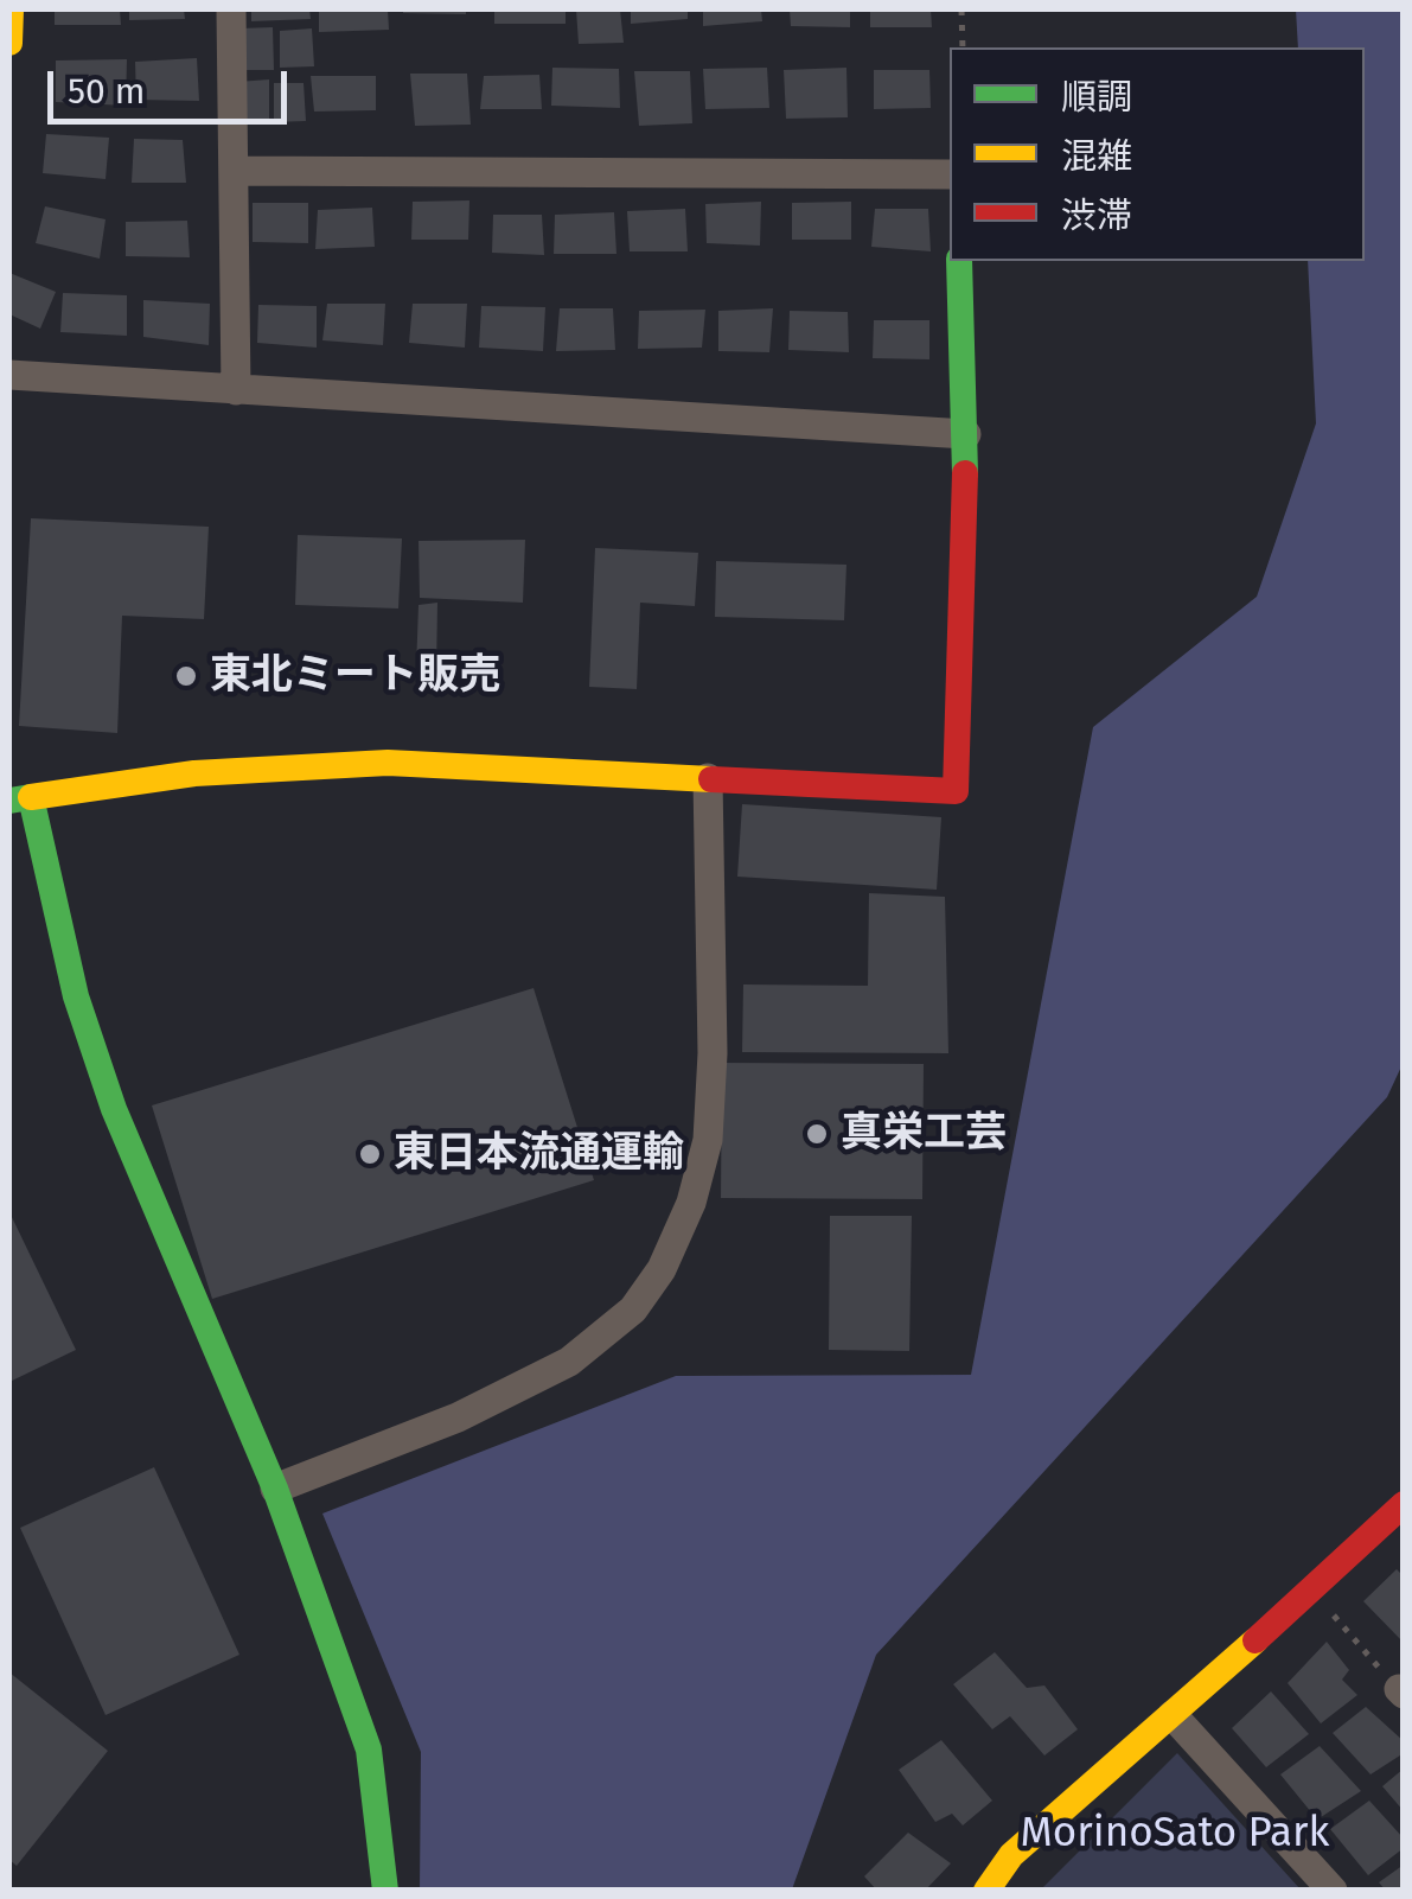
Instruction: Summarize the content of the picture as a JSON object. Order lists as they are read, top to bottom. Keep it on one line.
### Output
{"parks":["MorinoSato Park"],"places":["東北ミート販売","真栄工芸","東日本流通運輸"],"legend":["順調","混雑","渋滞"],"scale_bar":"50 m"}
